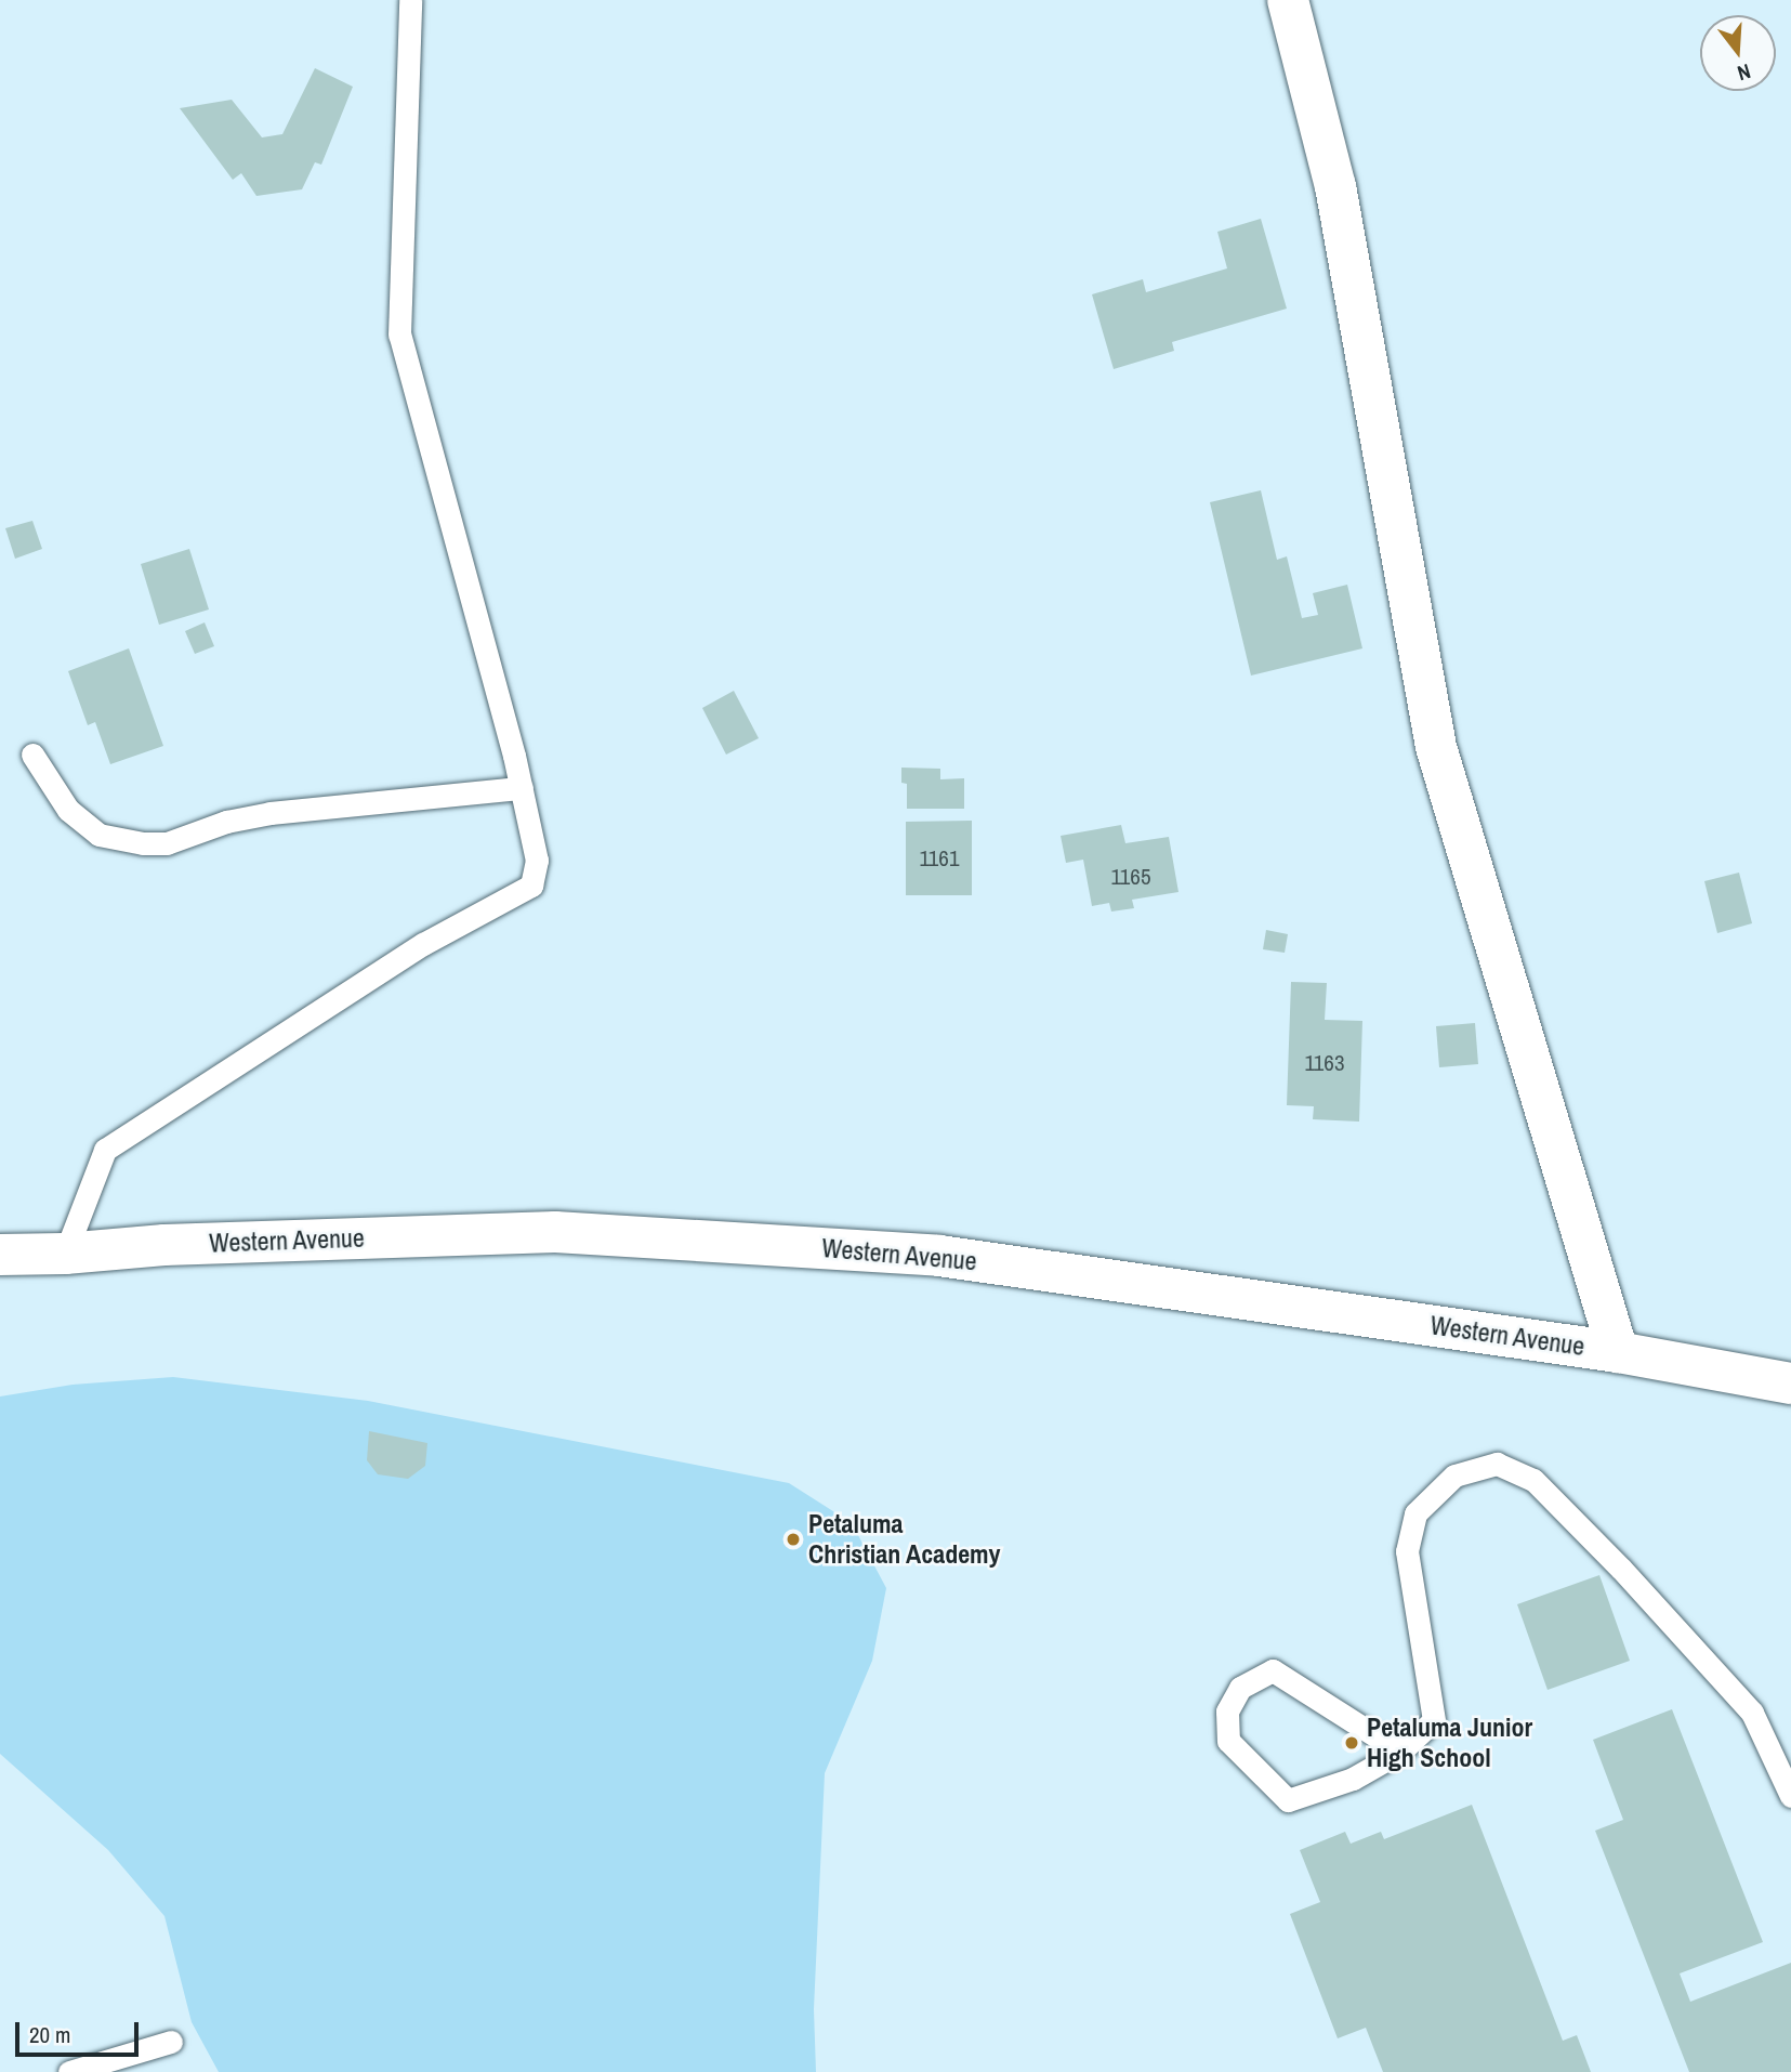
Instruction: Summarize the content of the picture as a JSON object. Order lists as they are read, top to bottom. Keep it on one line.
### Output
{"streets":{"street":["Western Avenue"]},"places":["Petaluma Christian Academy","Petaluma Junior High School"],"house_numbers":["1161","1165","1163"],"scale_bar":"20 m","north":"bottom"}
